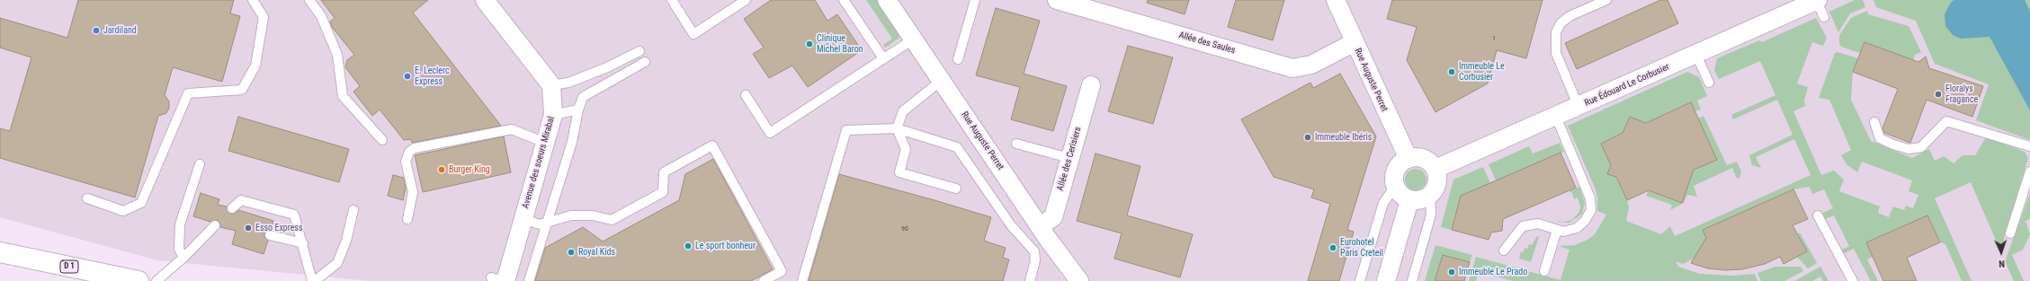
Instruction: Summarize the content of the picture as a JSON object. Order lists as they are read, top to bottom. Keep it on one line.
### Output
{"streets":{"main road":["D 1"],"street":["Allée des Saules","Rue Auguste Perret","Rue Édouard Le Corbusier","Allée des Cerisiers","Avenue des soeurs Mirabal"]},"crossings":[["Allée des Saules","Rue Auguste Perret"],["Rue Auguste Perret","Rue Édouard Le Corbusier"],["Rue Auguste Perret","Allée des Cerisiers"]],"places":["Jardiland","Clinique Michel Baron","Immeuble Le Corbusier","E. Leclerc Express","Floralys Fragance","Immeuble Ibéris","Burger King","Esso Express","Le sport bonheur","Eurohotel Paris Creteil","Royal Kids","Immeuble Le Prado"],"house_numbers":["1","90"],"north":"bottom"}
